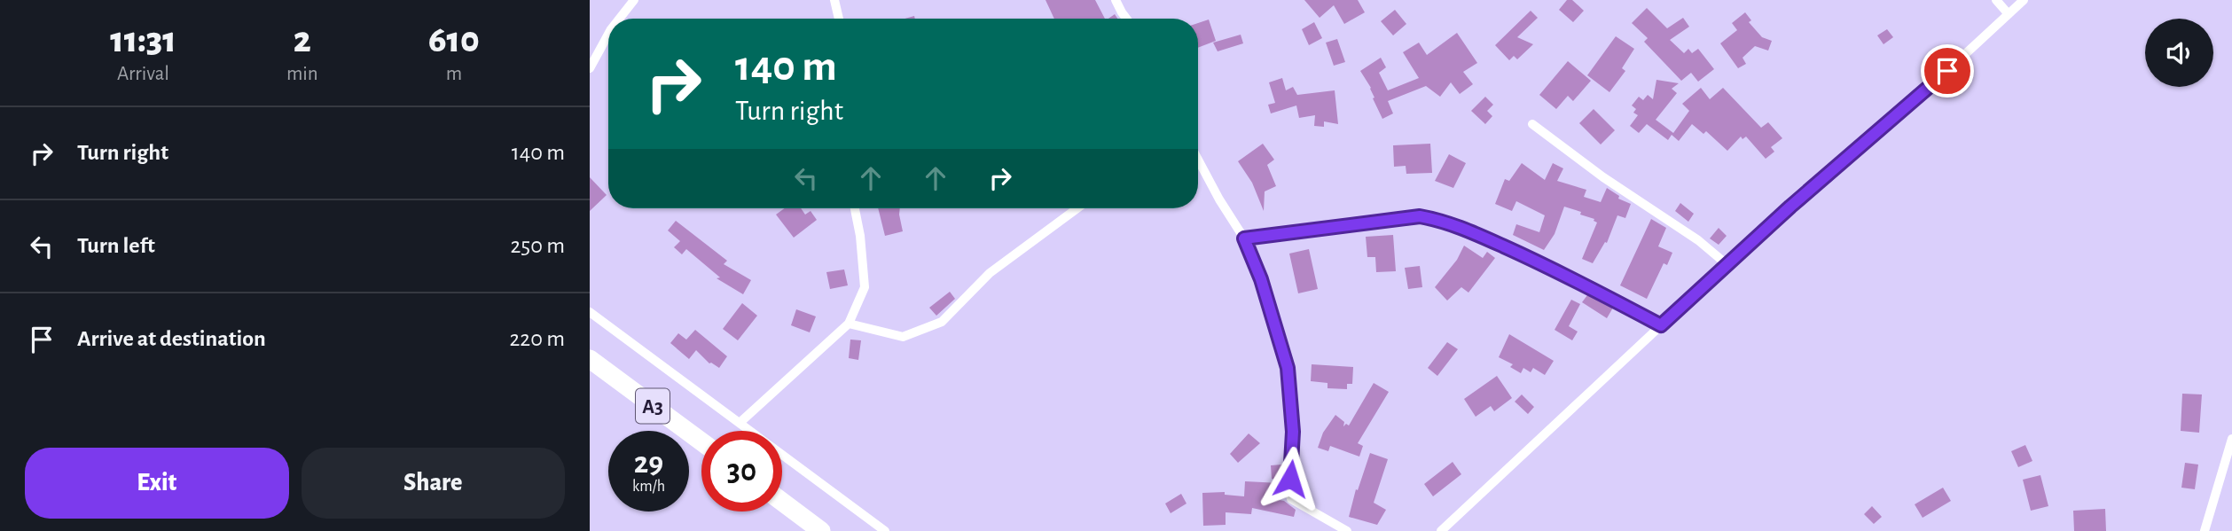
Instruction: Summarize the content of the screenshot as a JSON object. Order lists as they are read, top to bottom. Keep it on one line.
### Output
{"streets":{"highway":["A3"]},"page":{"eta":["11:31","Arrival","2","min","610","m"],"turn":["140 m","Turn right"],"list":[{"name":"Turn right","value":"140 m"},{"name":"Turn left","value":"250 m"},{"name":"Arrive at destination","value":"220 m"}],"speed":"29 km/h","limit":"30","buttons":["Exit","Share"]}}
